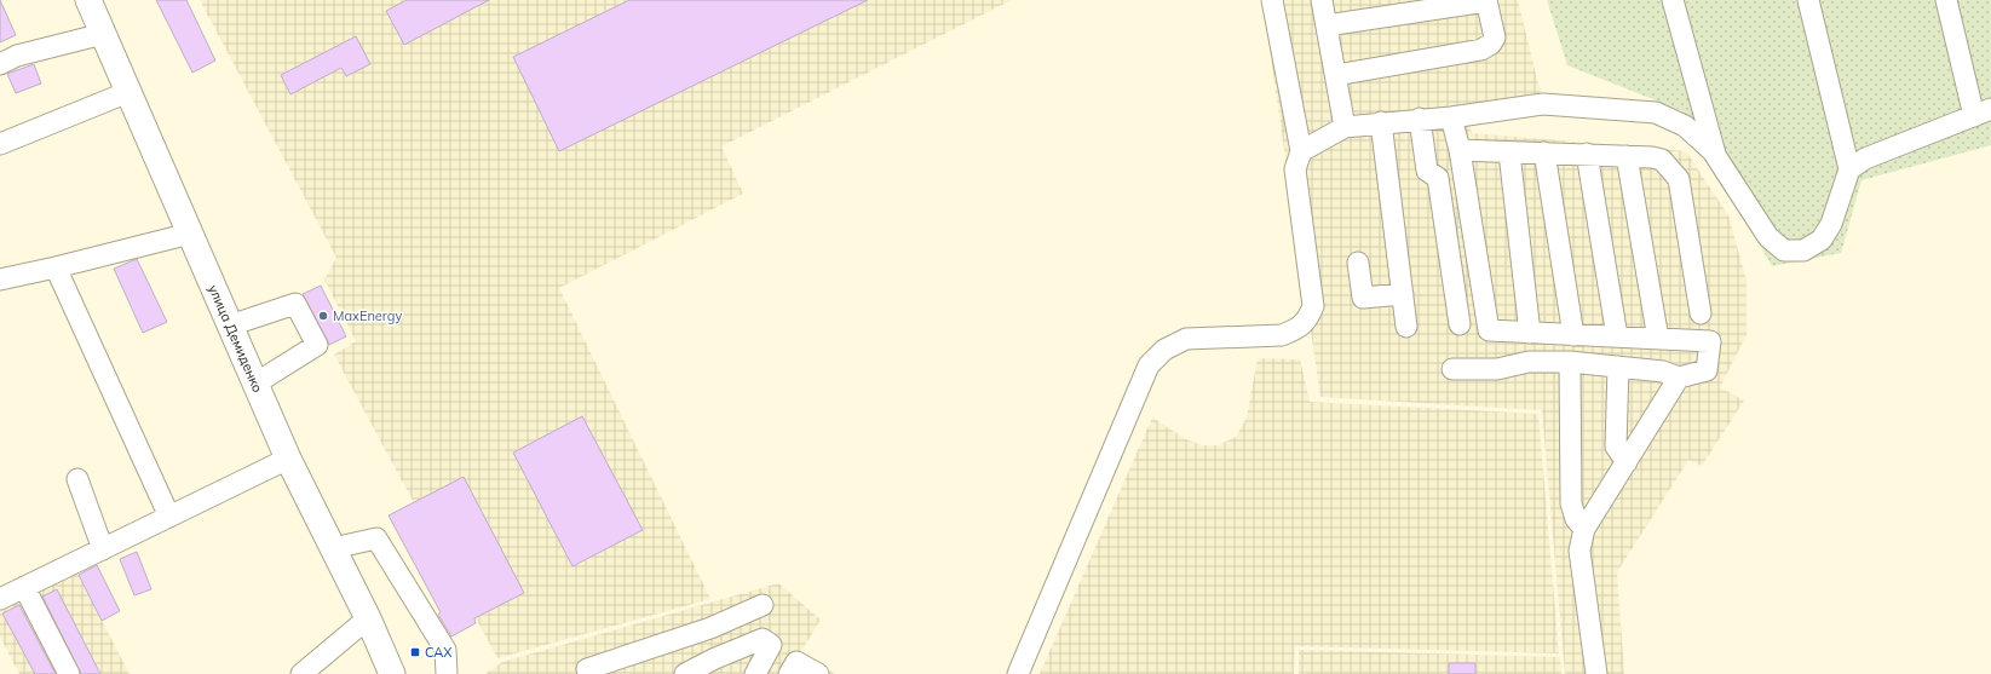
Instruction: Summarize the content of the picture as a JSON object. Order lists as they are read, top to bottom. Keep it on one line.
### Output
{"streets":{"main road":["улица Демиденко"]},"places":{"other":["MaxEnergy"],"transit":["САХ"]}}
